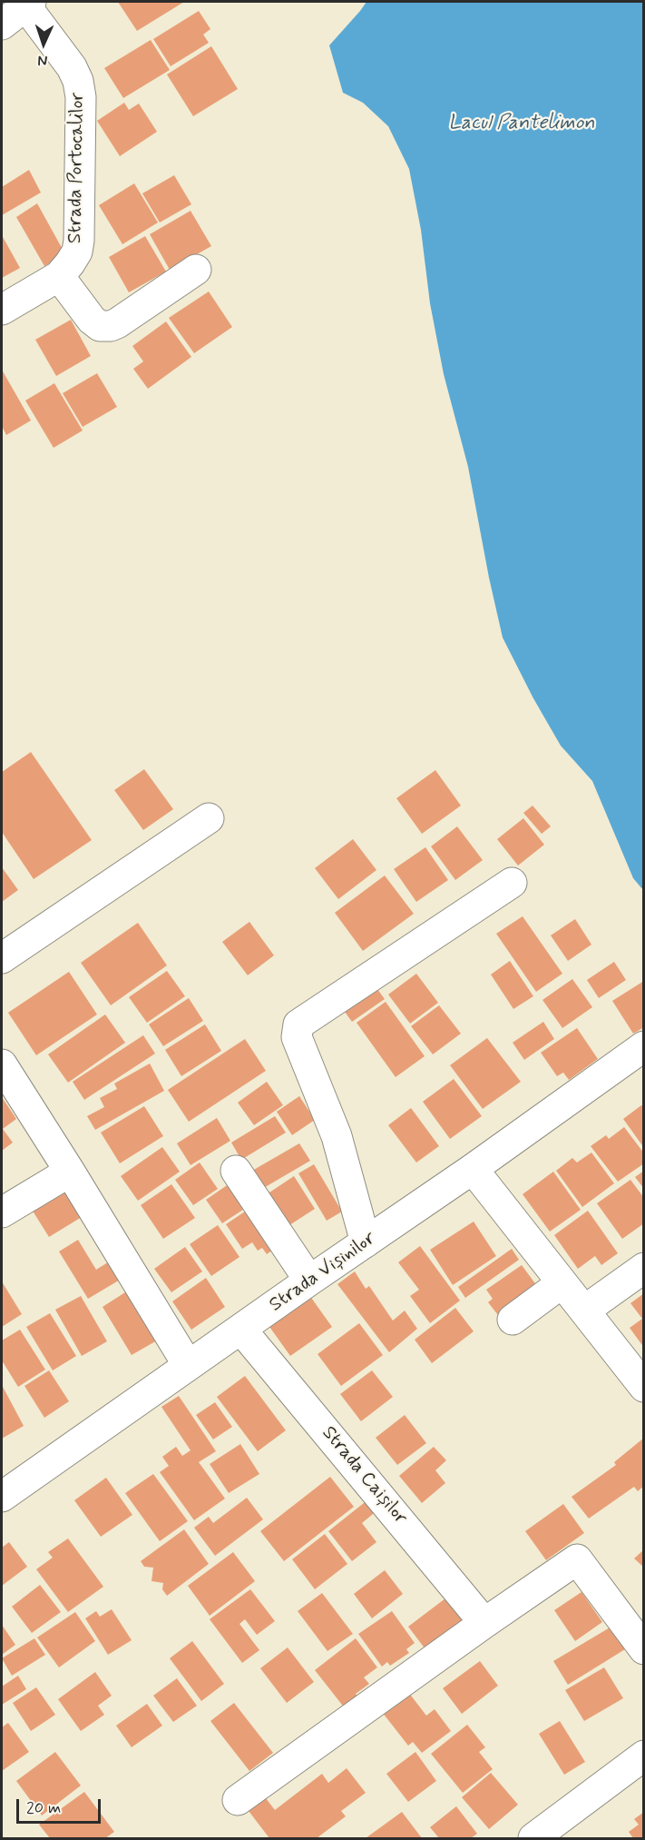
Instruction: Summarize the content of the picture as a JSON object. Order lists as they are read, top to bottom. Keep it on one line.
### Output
{"streets":{"street":["Strada Portocalilor","Strada Vișinilor","Strada Caișilor"]},"crossings":[["Strada Vișinilor","Strada Caișilor"]],"water":["Lacul Pantelimon"],"scale_bar":"20 m","north":"bottom"}
